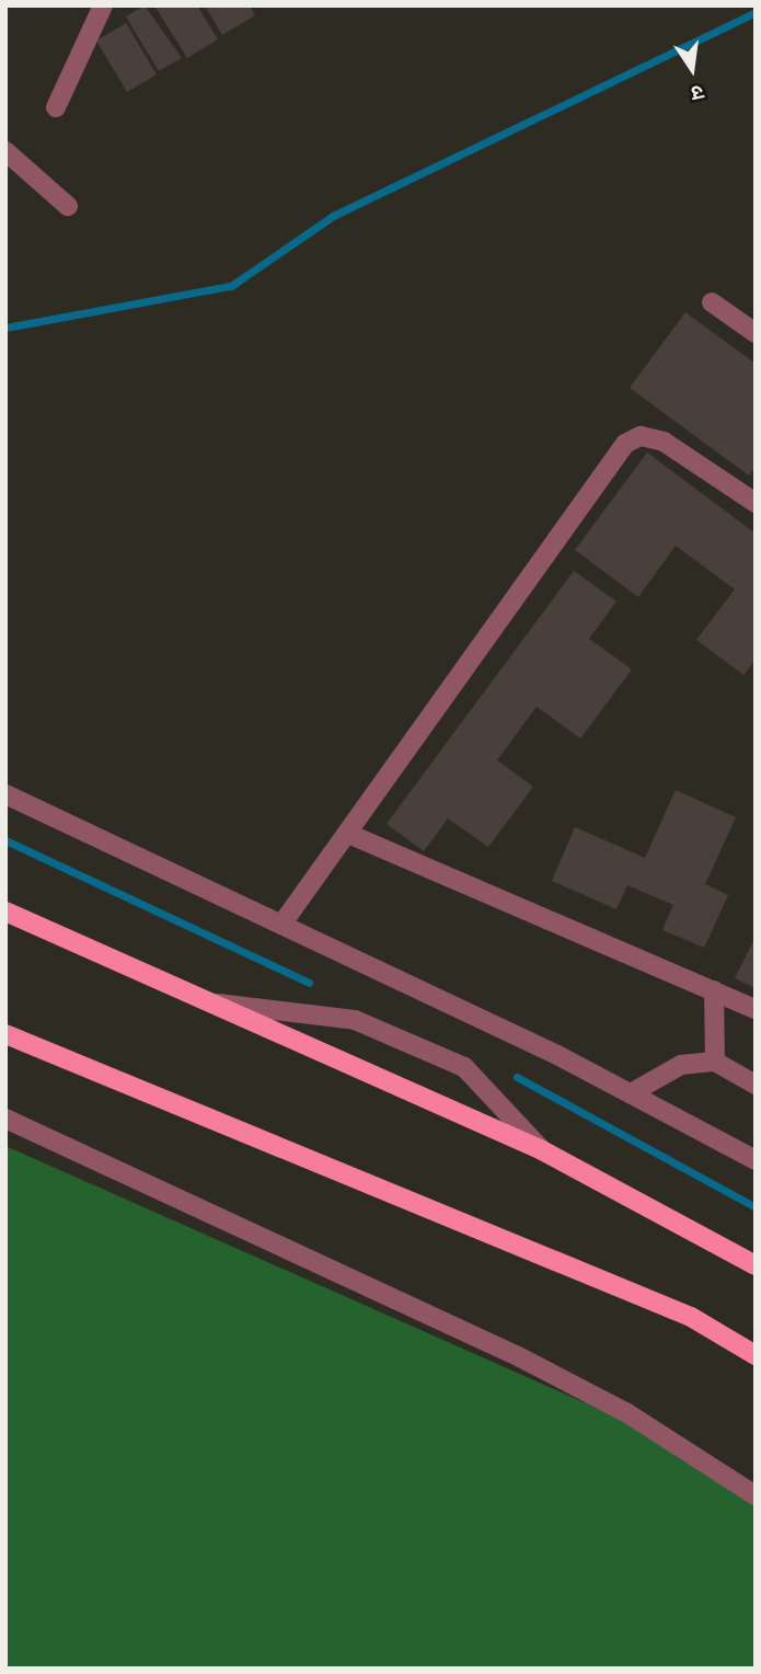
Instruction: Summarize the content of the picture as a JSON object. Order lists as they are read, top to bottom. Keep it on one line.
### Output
{"north":"bottom"}
